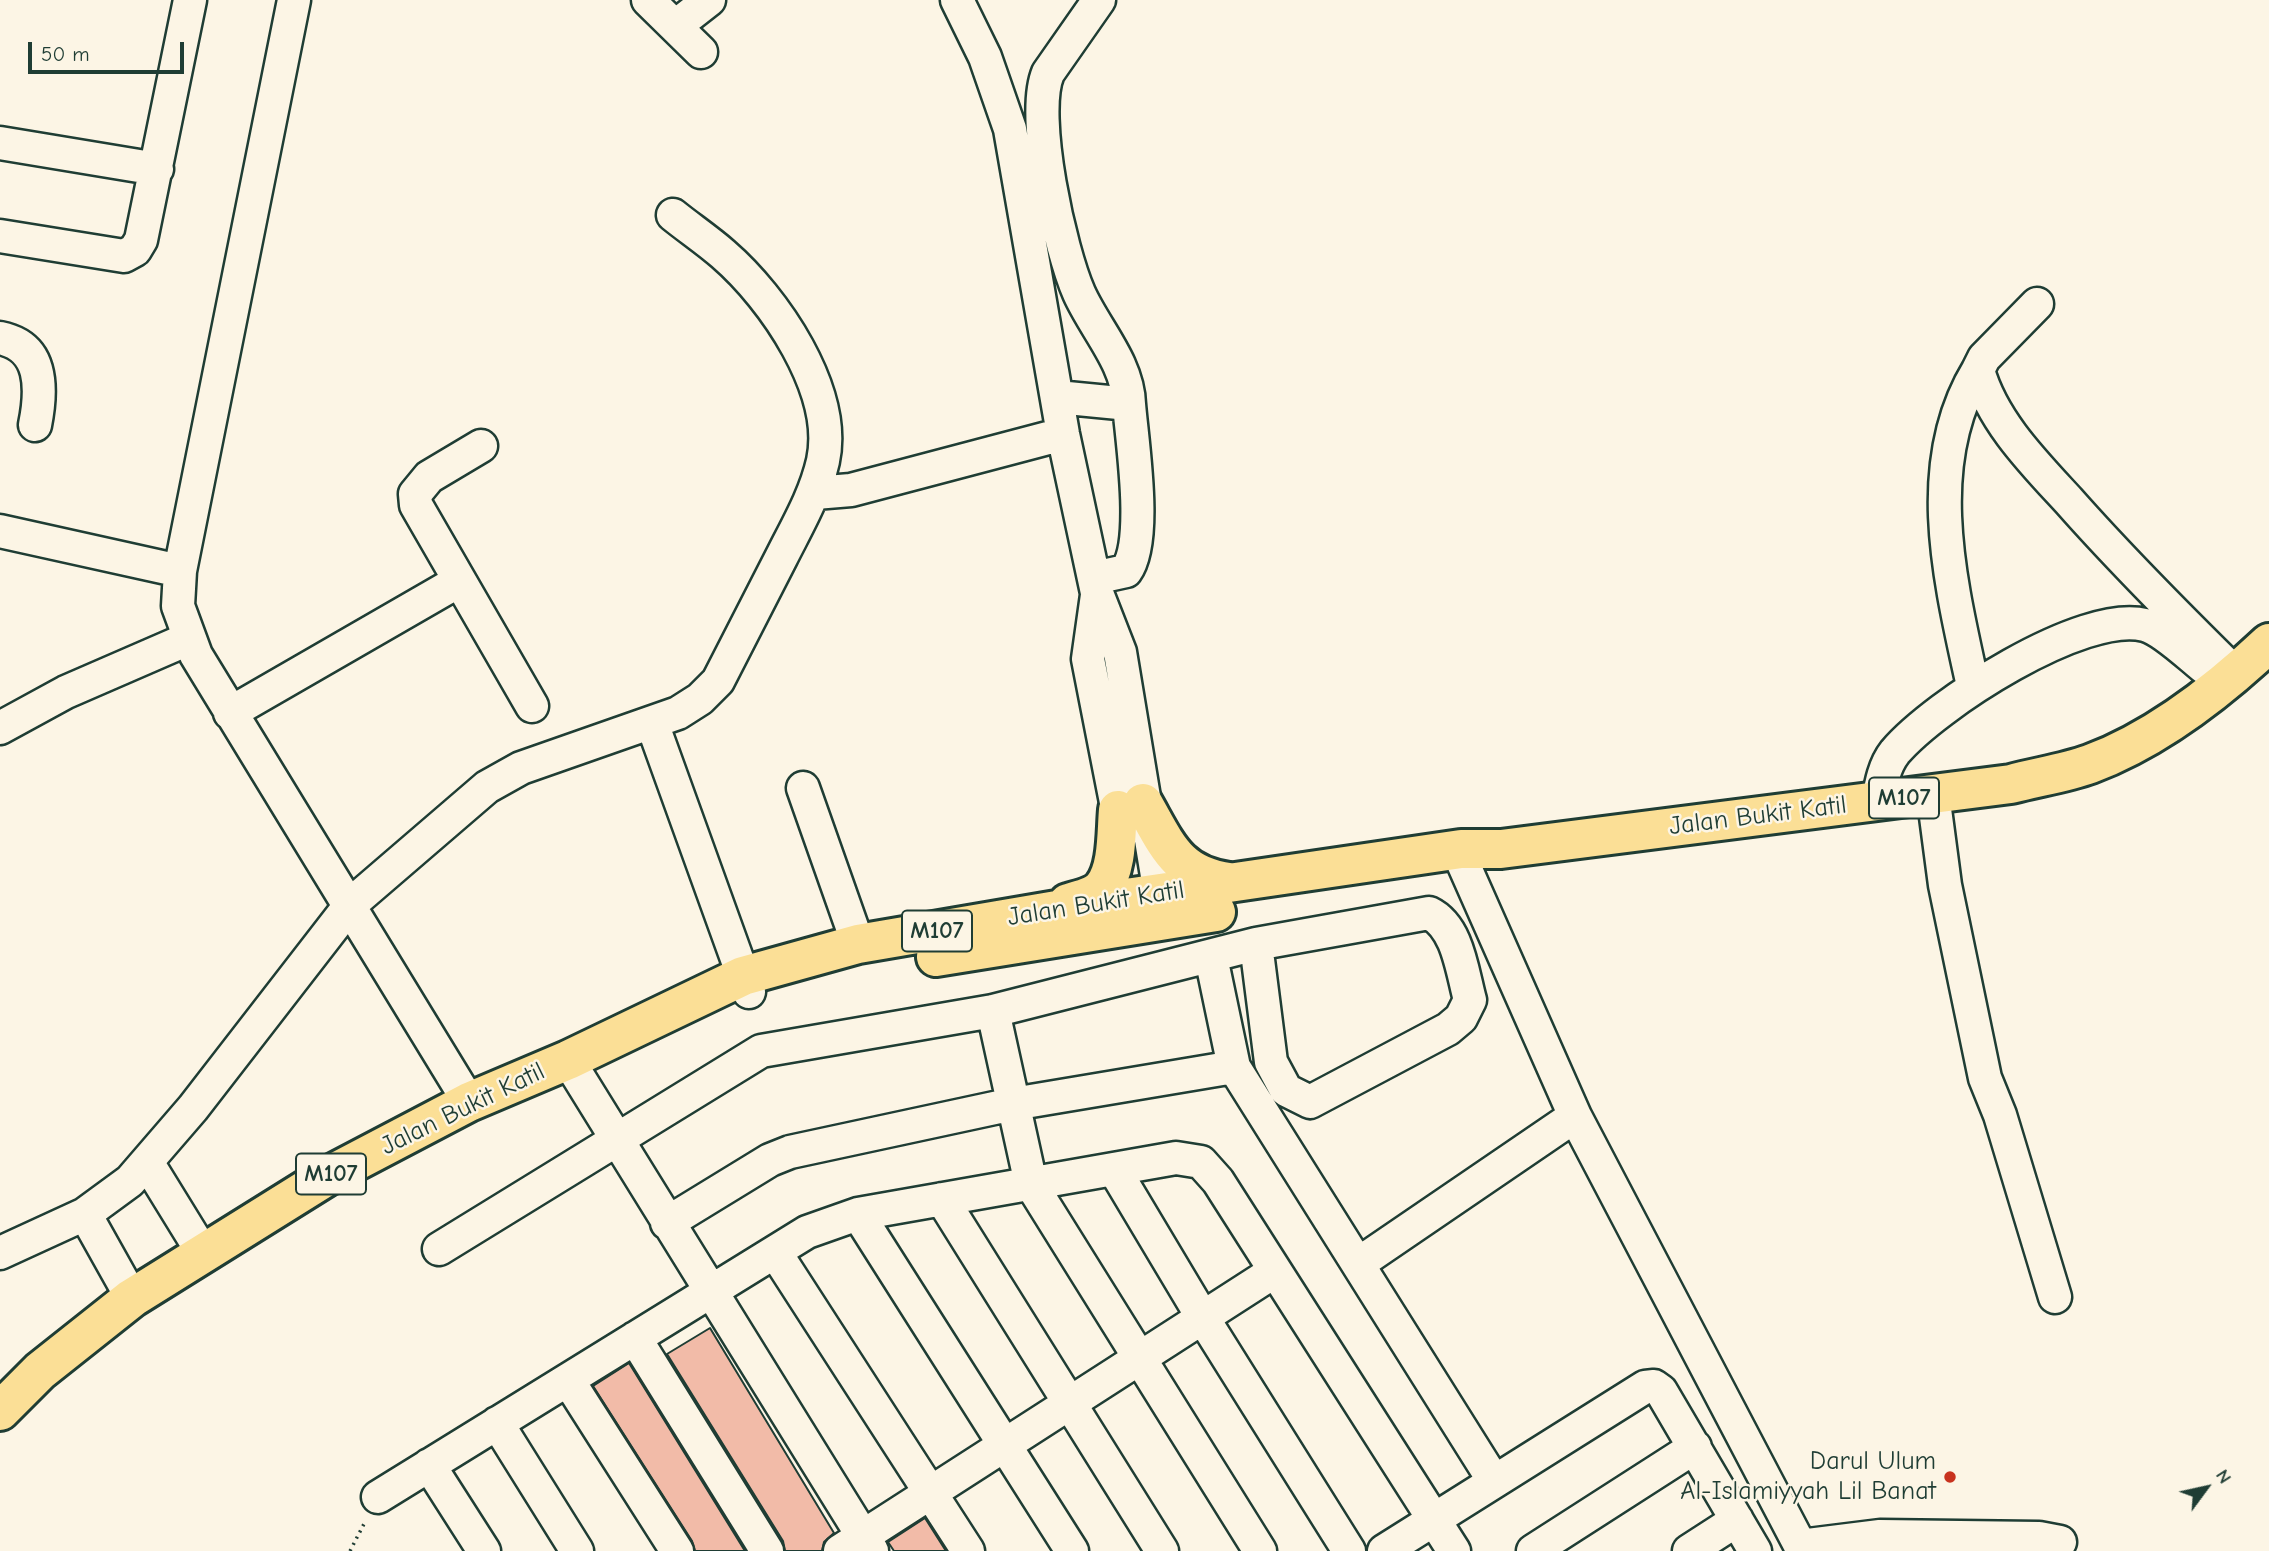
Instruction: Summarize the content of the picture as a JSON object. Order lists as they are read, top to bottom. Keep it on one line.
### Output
{"streets":{"main road":["M107","Jalan Bukit Katil"]},"places":["Darul Ulum Al-Islamiyyah Lil Banat"],"scale_bar":"50 m","north":"top right"}
